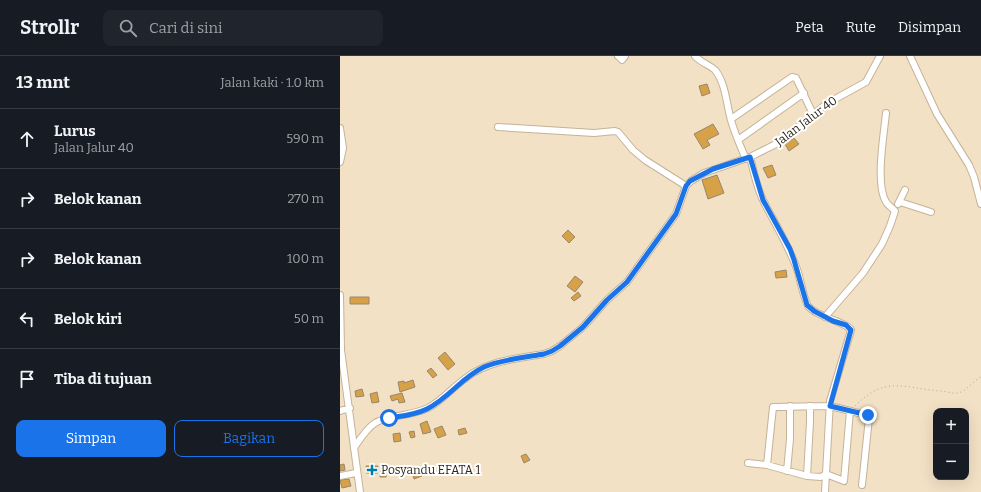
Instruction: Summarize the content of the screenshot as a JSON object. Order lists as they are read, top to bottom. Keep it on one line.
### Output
{"streets":{"street":["Jalan Jalur 40"]},"places":{"health":["Posyandu EFATA 1"]},"page":{"header":"Strollr","search":"Cari di sini","nav":["Peta","Rute","Disimpan"],"heading":["13 mnt","Jalan kaki · 1.0 km"],"list":[["Lurus","Jalan Jalur 40","590 m"],["Belok kanan","270 m"],["Belok kanan","100 m"],["Belok kiri","50 m"],"Tiba di tujuan"],"buttons":["Simpan","Bagikan"],"map_buttons":["+","−"]}}
